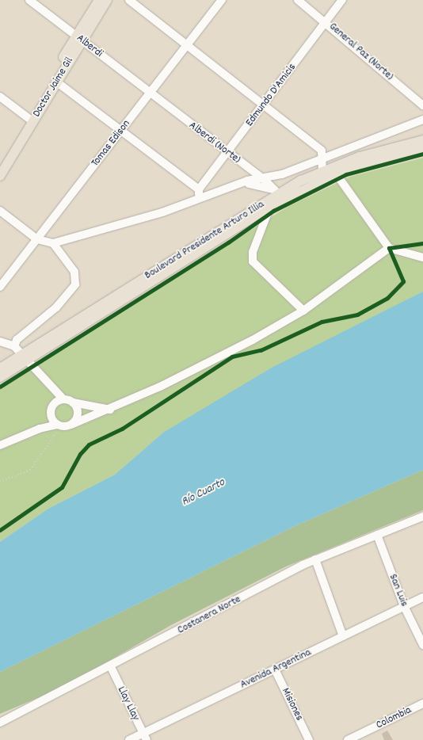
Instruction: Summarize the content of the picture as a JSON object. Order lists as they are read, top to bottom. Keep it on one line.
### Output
{"streets":{"main road":["Doctor Jaime Gil","Boulevard Presidente Arturo Illia"],"street":["Alberdi","General Paz (Norte)","Edmundo D'Amicis","Alberdi (Norte)","Tomas Edison","San Luis","Costanera Norte","Avenida Argentina","Llay Llay","Misiones","Colombia"]},"crossings":[["Alberdi","Doctor Jaime Gil"],["Alberdi","Alberdi (Norte)"],["Alberdi","Tomas Edison"],["General Paz (Norte)","Edmundo D'Amicis"],["Edmundo D'Amicis","Alberdi (Norte)"],["Alberdi (Norte)","Tomas Edison"],["Alberdi (Norte)","Boulevard Presidente Arturo Illia"],["San Luis","Costanera Norte"],["San Luis","Avenida Argentina"],["Costanera Norte","Llay Llay"],["Avenida Argentina","Llay Llay"],["Avenida Argentina","Misiones"]],"water":["Río Cuarto"]}
